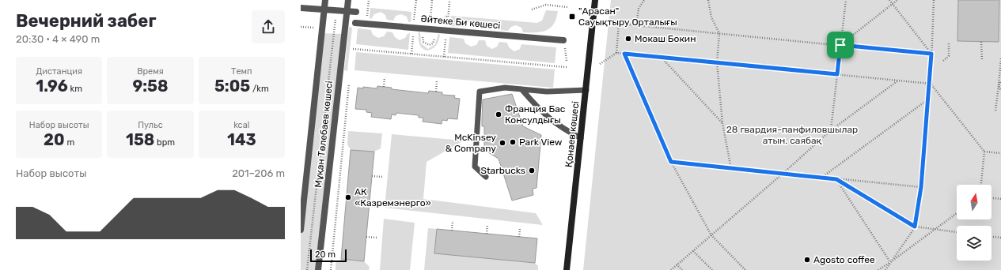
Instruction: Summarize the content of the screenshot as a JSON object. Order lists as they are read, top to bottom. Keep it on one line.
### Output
{"streets":{"street":["Әйтеке Би көшесі","Мұқан Төлебаев көшесі","Қонаев көшесі"]},"parks":["28 гвардия-панфиловшылар атын. саябақ"],"places":{"transit":["\"Арасан\" Сауықтыру Орталығы"],"other":["Мокаш Бокин","Франция Бас Консулдығы","Park View","McKinsey & Company","Starbucks","АК «Казремэнерго»","Agosto coffee"]},"scale_bar":"20 m","north":"top","page":{"heading":["Вечерний забег","20:30 · 4 × 490 m"],"stats":[["Дистанция","1.96 km"],["Время","9:58"],["Темп","5:05 /km"],["Набор высоты","20 m"],["Пульс","158 bpm"],["kcal","143"]],"chart":["Набор высоты","201–206 m"],"scale":"20 m"}}
